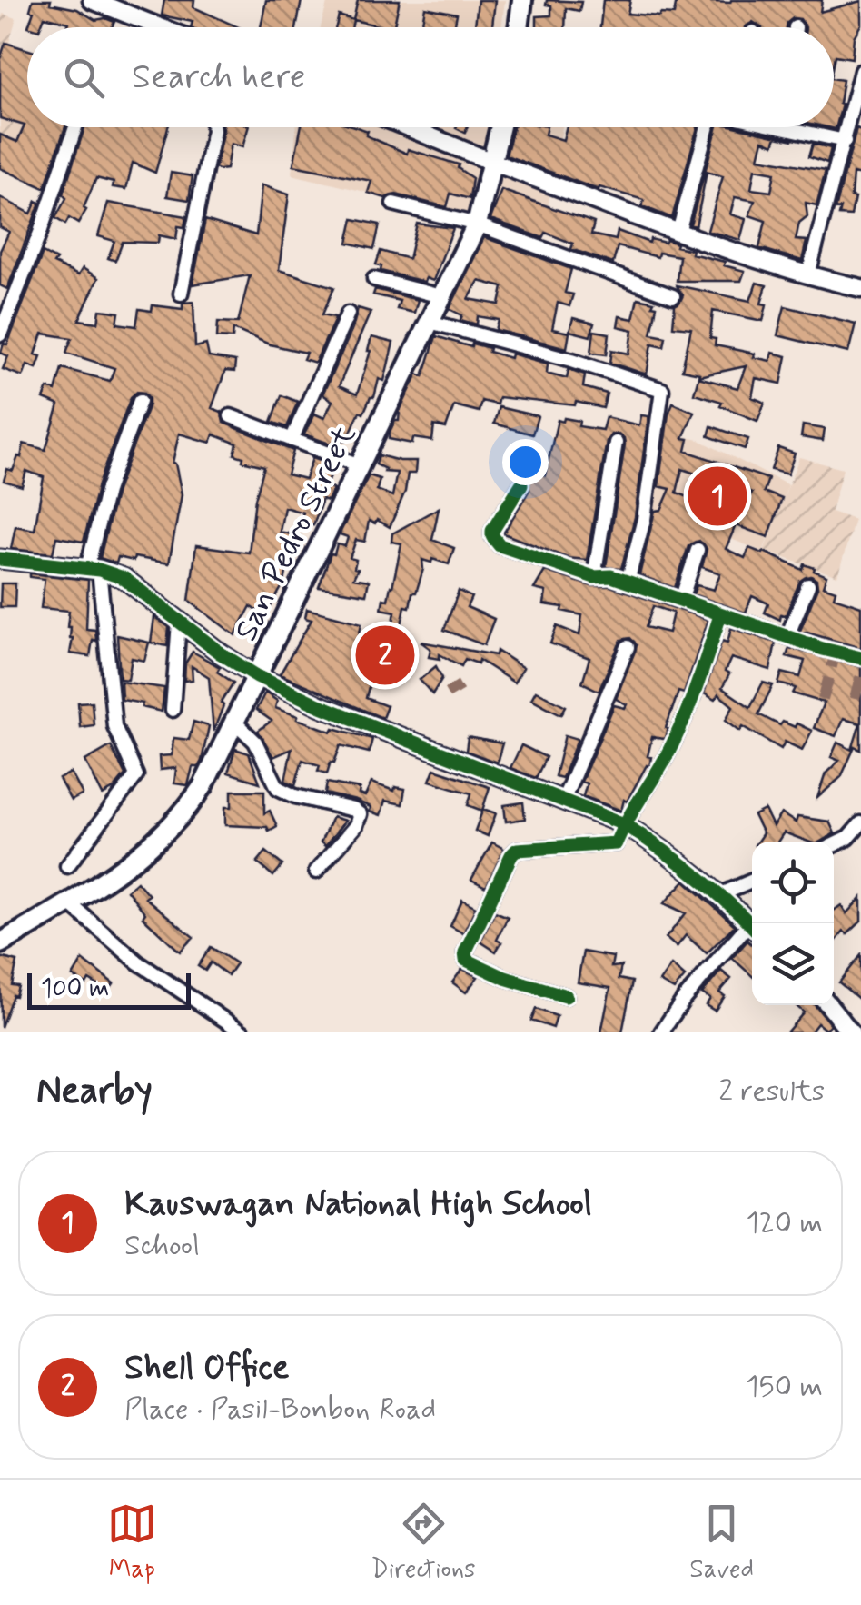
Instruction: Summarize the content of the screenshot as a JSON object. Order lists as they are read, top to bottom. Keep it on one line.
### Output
{"streets":{"main road":["San Pedro Street"]},"scale_bar":"100 m","page":{"search":"Search here","pins":["1","2"],"scale":"100 m","heading":["Nearby","2 results"],"list":[{"mark":"1","name":"Kauswagan National High School","note":"School","value":"120 m"},{"mark":"2","name":"Shell Office","note":"Place · Pasil-Bonbon Road","value":"150 m"}],"nav":["Map","Directions","Saved"]}}
